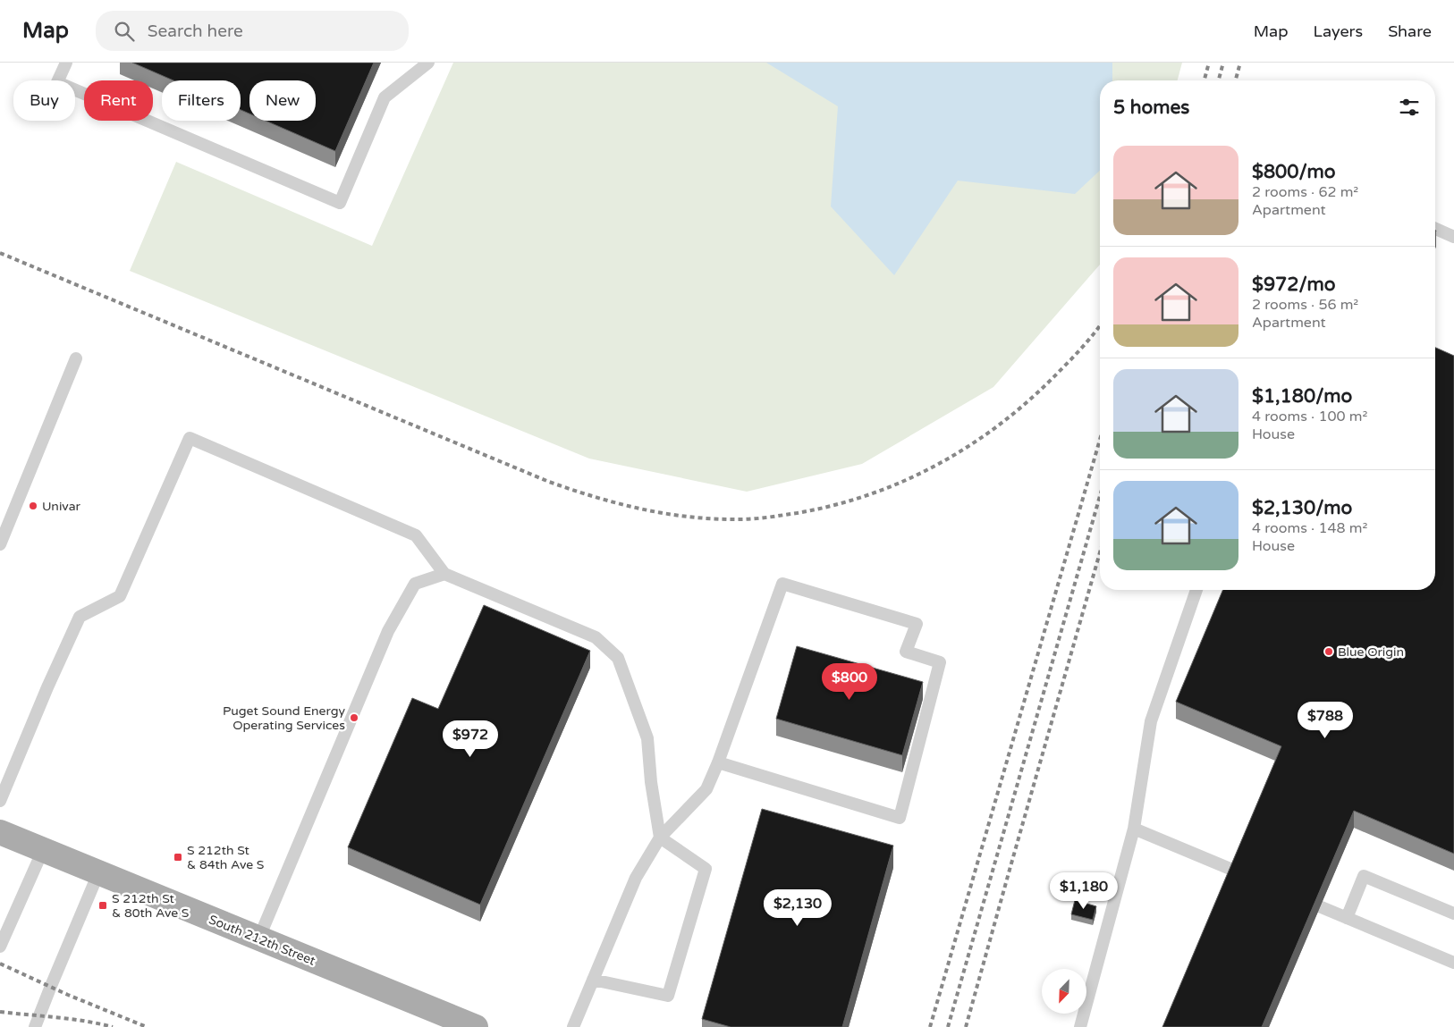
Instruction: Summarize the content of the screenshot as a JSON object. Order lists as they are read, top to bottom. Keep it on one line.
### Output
{"streets":{"main road":["South 212th Street"]},"places":{"other":["Univar","Blue Origin","Puget Sound Energy Operating Services"],"transit":["S 212th St & 84th Ave S","S 212th St & 80th Ave S"]},"north":"bottom left","page":{"header":"Map","search":"Search here","nav":["Map","Layers","Share"],"chip":["Buy","Rent","Filters","New"],"heading":"5 homes","list":[{"name":"$800/mo","note":"2 rooms · 62 m² · Apartment"},{"name":"$972/mo","note":"2 rooms · 56 m² · Apartment"},{"name":"$1,180/mo","note":"4 rooms · 100 m² · House"},{"name":"$2,130/mo","note":"4 rooms · 148 m² · House"}],"price":["$800","$788","$972","$1,180","$2,130"]}}
